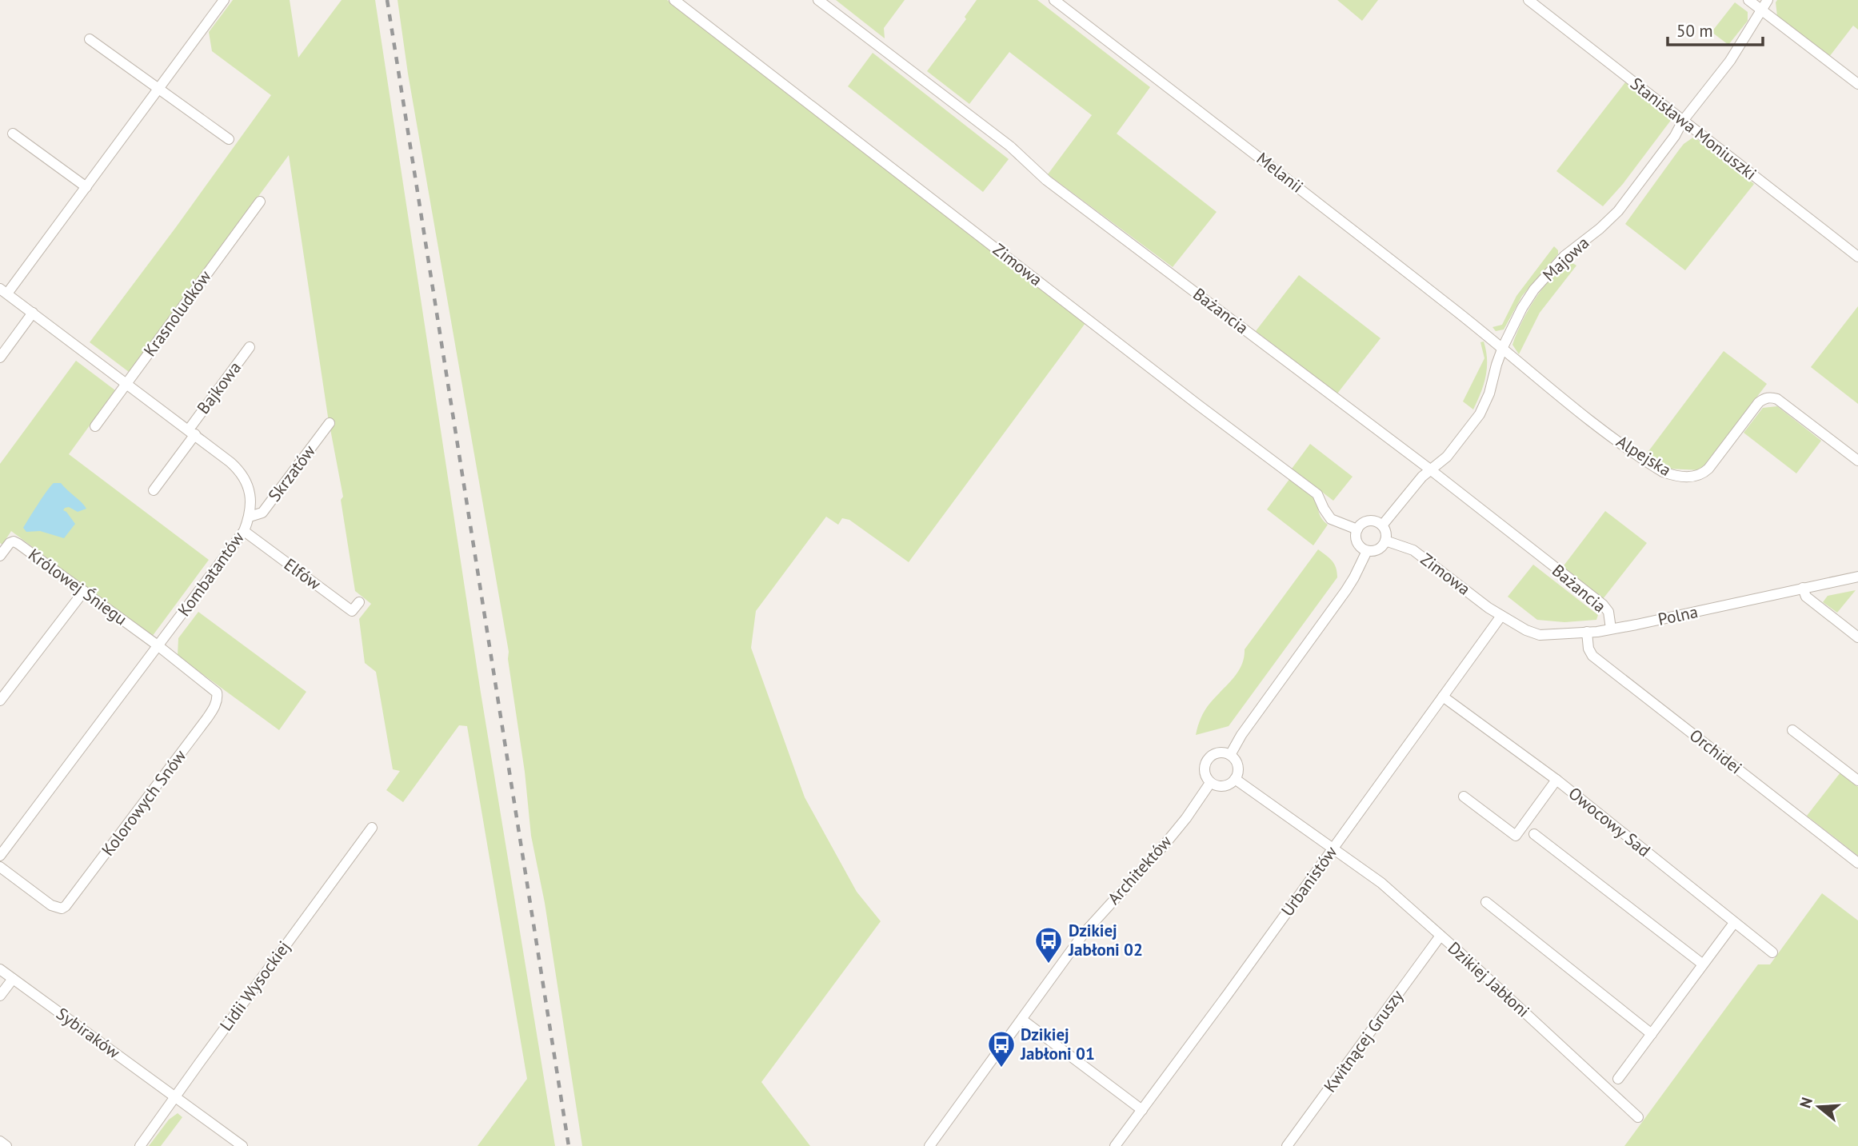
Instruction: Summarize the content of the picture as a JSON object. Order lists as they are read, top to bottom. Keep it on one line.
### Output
{"streets":{"street":["Stanisława Moniuszki","Melanii","Majowa","Zimowa","Bażancia","Krasnoludków","Bajkowa","Alpejska","Skrzatów","Kombatantów","Elfów","Królowej Śniegu","Polna","Orchidei","Kolorowych Snów","Owocowy Sad","Architektów","Urbanistów","Dzikiej Jabłoni","Lidii Wysockiej","Sybiraków","Kwitnącej Gruszy"]},"crossings":[["Stanisława Moniuszki","Majowa"],["Melanii","Majowa"],["Melanii","Alpejska"],["Majowa","Zimowa"],["Majowa","Bażancia"],["Majowa","Alpejska"],["Zimowa","Polna"],["Zimowa","Urbanistów"],["Bażancia","Polna"],["Krasnoludków","Kombatantów"],["Bajkowa","Kombatantów"],["Skrzatów","Kombatantów"],["Kombatantów","Elfów"],["Kombatantów","Królowej Śniegu"],["Kombatantów","Kolorowych Snów"],["Królowej Śniegu","Kolorowych Snów"],["Polna","Orchidei"],["Polna","Urbanistów"],["Owocowy Sad","Urbanistów"],["Architektów","Dzikiej Jabłoni"],["Urbanistów","Dzikiej Jabłoni"],["Dzikiej Jabłoni","Kwitnącej Gruszy"],["Lidii Wysockiej","Sybiraków"]],"places":{"bus stop":["Dzikiej Jabłoni 02","Dzikiej Jabłoni 01"]},"scale_bar":"50 m","north":"left"}
